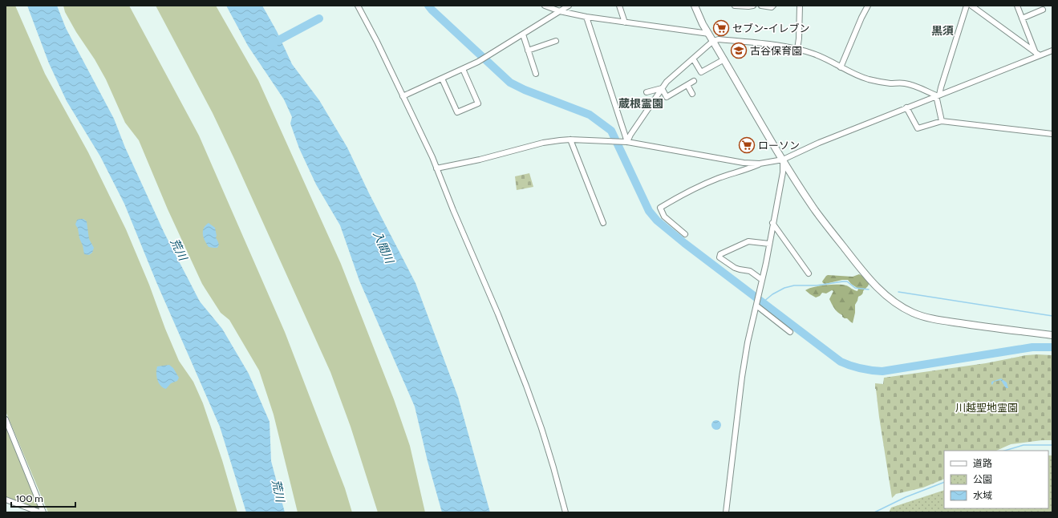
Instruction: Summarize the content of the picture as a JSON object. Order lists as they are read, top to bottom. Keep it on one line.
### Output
{"districts":["黒須","蔵根霊園"],"water":["入間川","荒川"],"parks":["川越聖地霊園"],"places":{"supermarket":["セブン-イレブン","ローソン"],"school or university":["古谷保育園"]},"legend":["道路","公園","水域"],"scale_bar":"100 m"}
